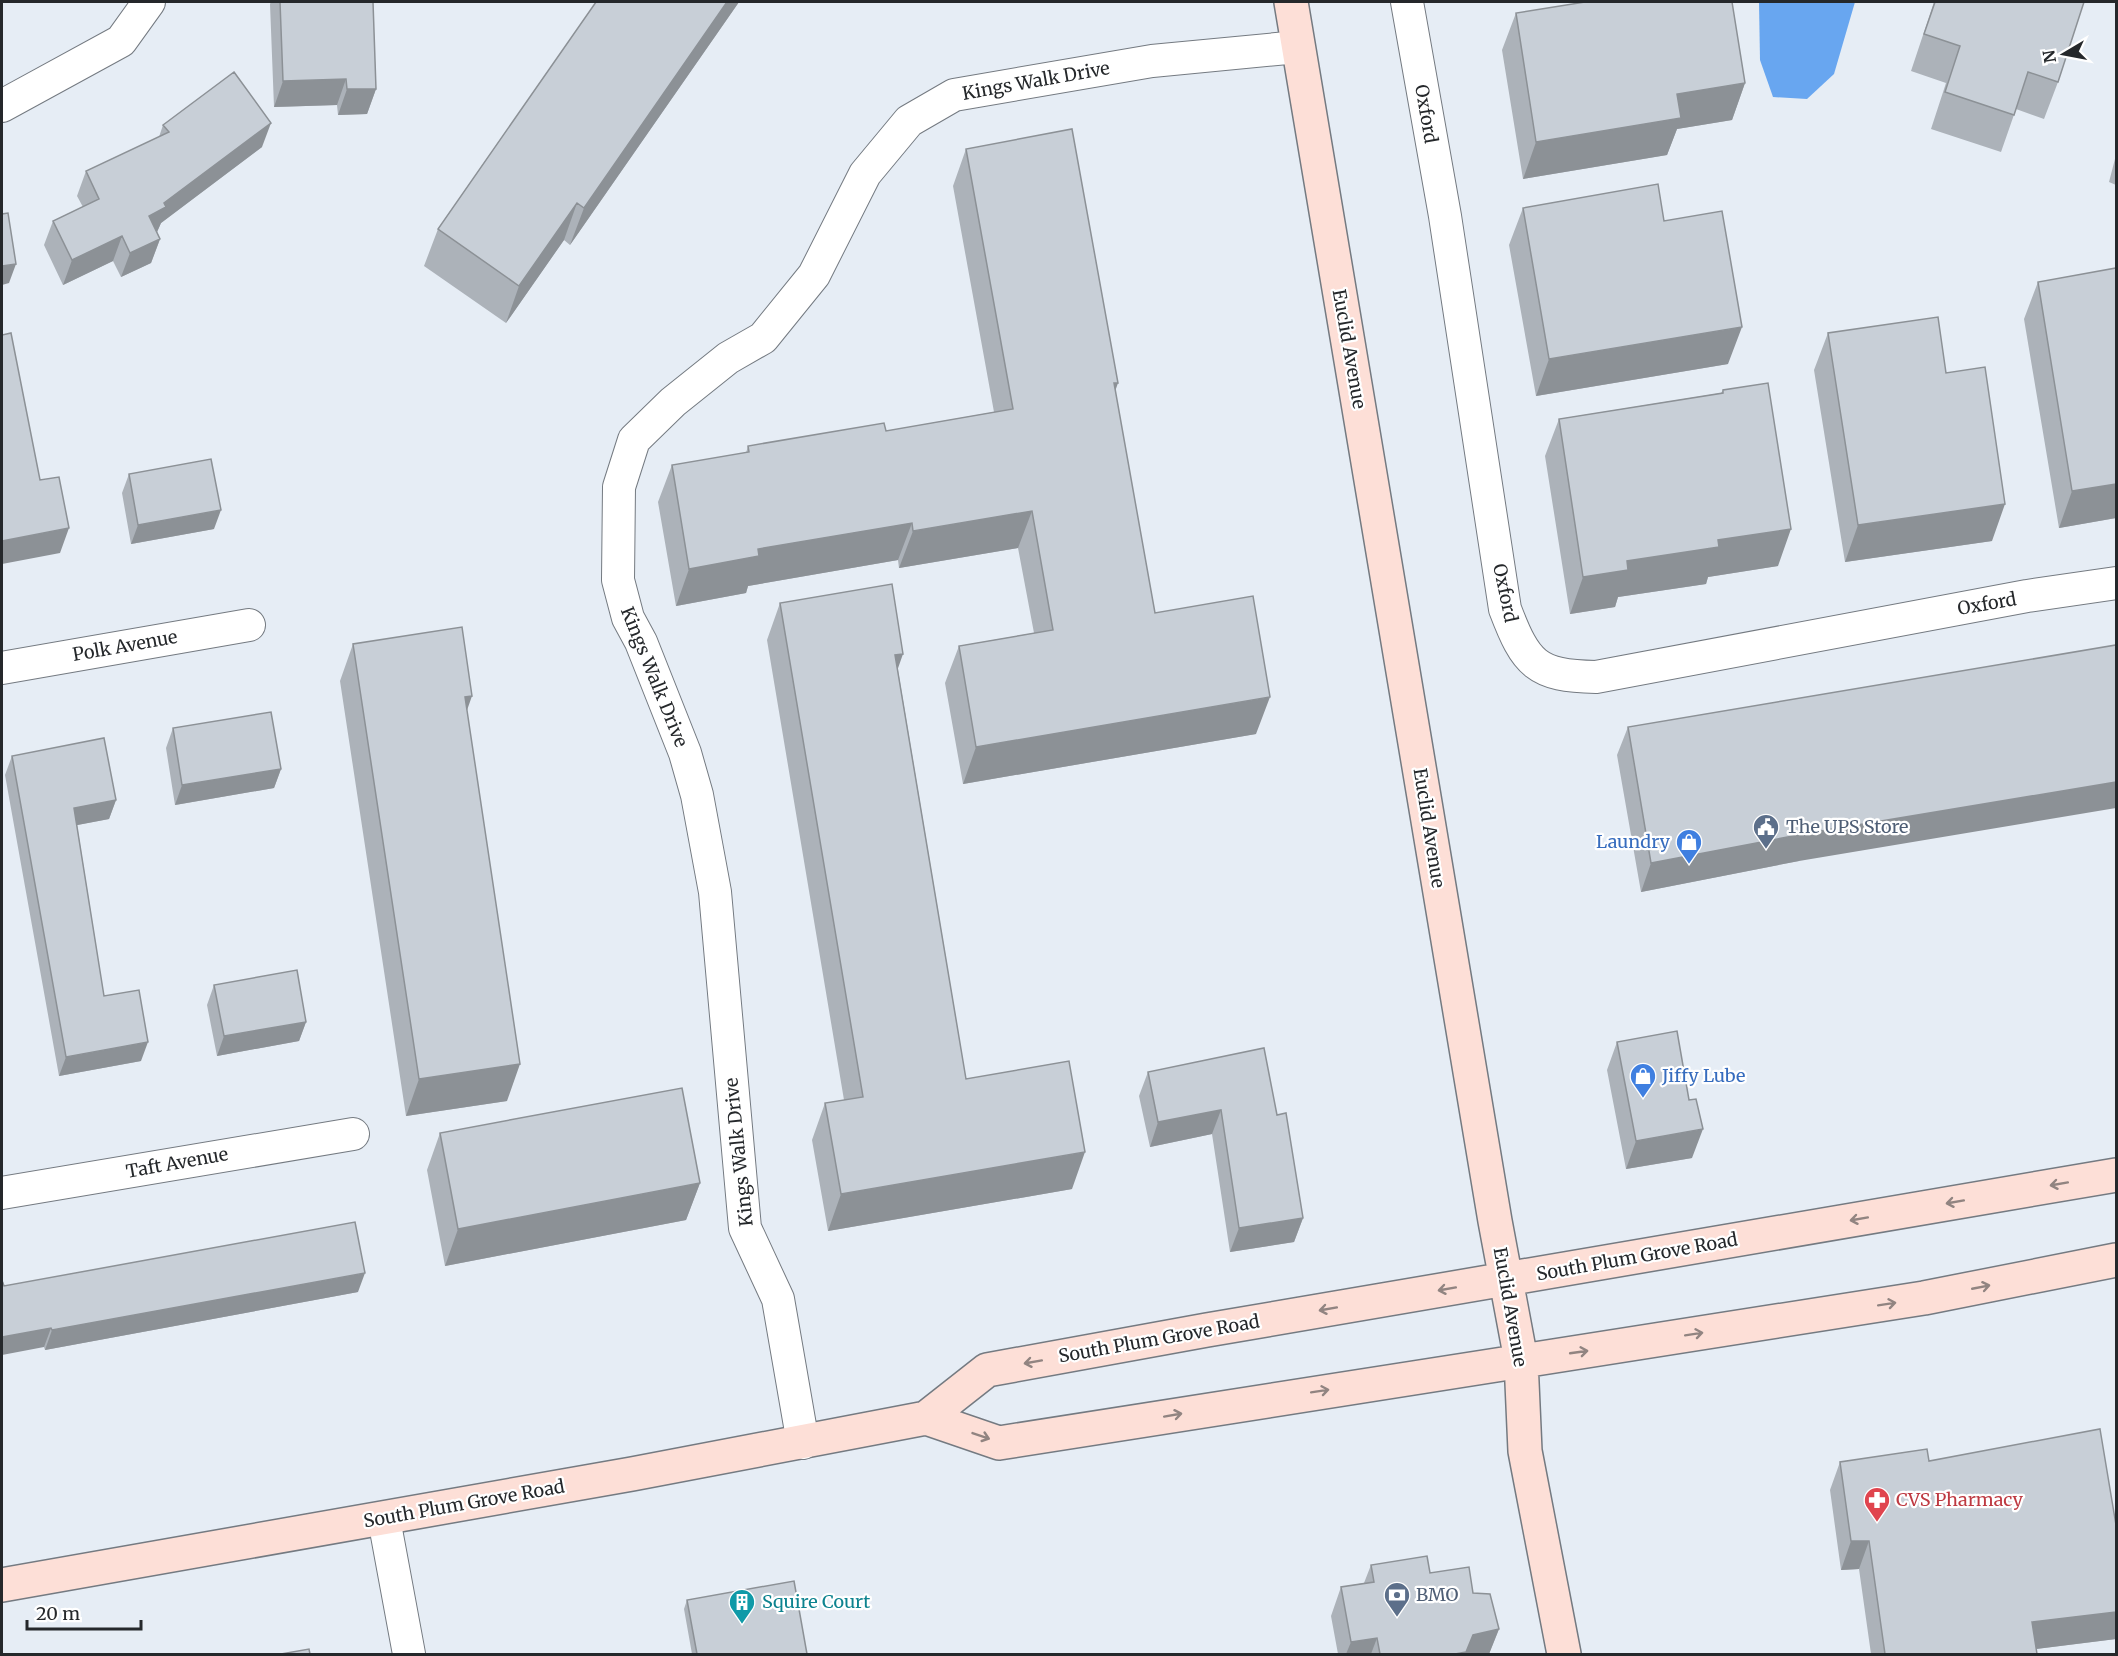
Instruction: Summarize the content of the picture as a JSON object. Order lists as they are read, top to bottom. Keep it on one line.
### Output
{"streets":{"main road":["Euclid Avenue","South Plum Grove Road"],"street":["Kings Walk Drive","Oxford","Polk Avenue","Taft Avenue"]},"crossings":[["Kings Walk Drive","Euclid Avenue"],["Kings Walk Drive","South Plum Grove Road"],["Euclid Avenue","South Plum Grove Road"]],"places":{"public building":["The UPS Store"],"shop":["Laundry","Jiffy Lube"],"pharmacy":["CVS Pharmacy"],"bank":["BMO"],"building":["Squire Court"]},"scale_bar":"20 m","north":"left"}
